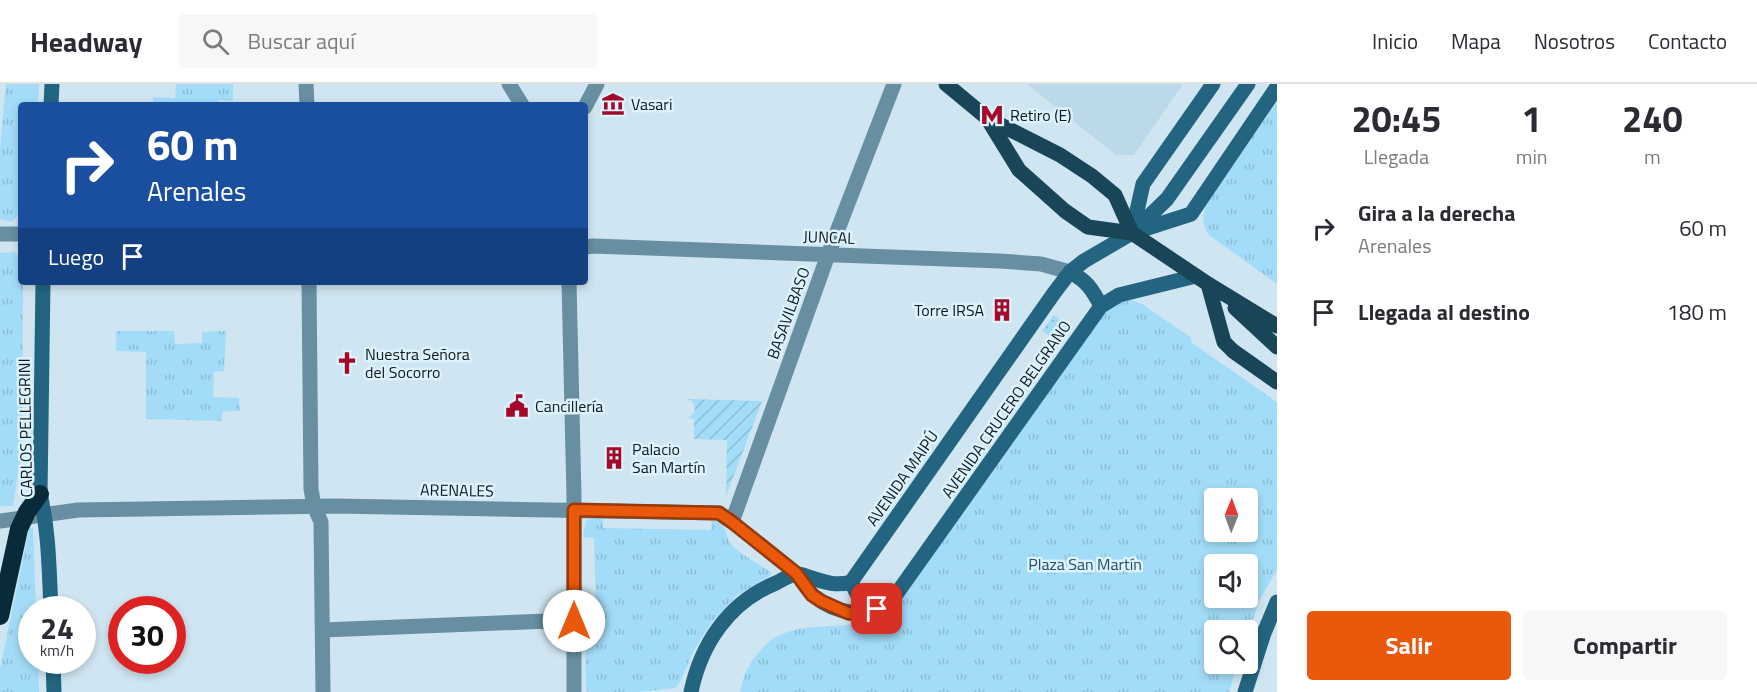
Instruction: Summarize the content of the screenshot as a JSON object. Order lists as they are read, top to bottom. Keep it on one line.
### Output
{"streets":{"street":["JUNCAL","BASAVILBASO","AVENIDA CRUCERO BELGRANO","CARLOS PELLEGRINI","AVENIDA MAIPÚ","ARENALES"]},"crossings":[["JUNCAL","BASAVILBASO"],["JUNCAL","AVENIDA MAIPÚ"],["BASAVILBASO","ARENALES"],["AVENIDA CRUCERO BELGRANO","ARENALES"],["CARLOS PELLEGRINI","ARENALES"]],"parks":["Plaza San Martín"],"places":{"museum":["Vasari"],"metro station":["Retiro (E)"],"building":["Torre IRSA","Palacio San Martín"],"church":["Nuestra Señora del Socorro"],"public building":["Cancillería"]},"north":"top","page":{"header":"Headway","search":"Buscar aquí","nav":["Inicio","Mapa","Nosotros","Contacto"],"eta":["20:45","Llegada","1","min","240","m"],"turn":["60 m","Arenales"],"list":[{"name":"Gira a la derecha","note":"Arenales","value":"60 m"},{"name":"Llegada al destino","value":"180 m"}],"then":"Luego","speed":"24 km/h","limit":"30","buttons":["Salir","Compartir"]}}
